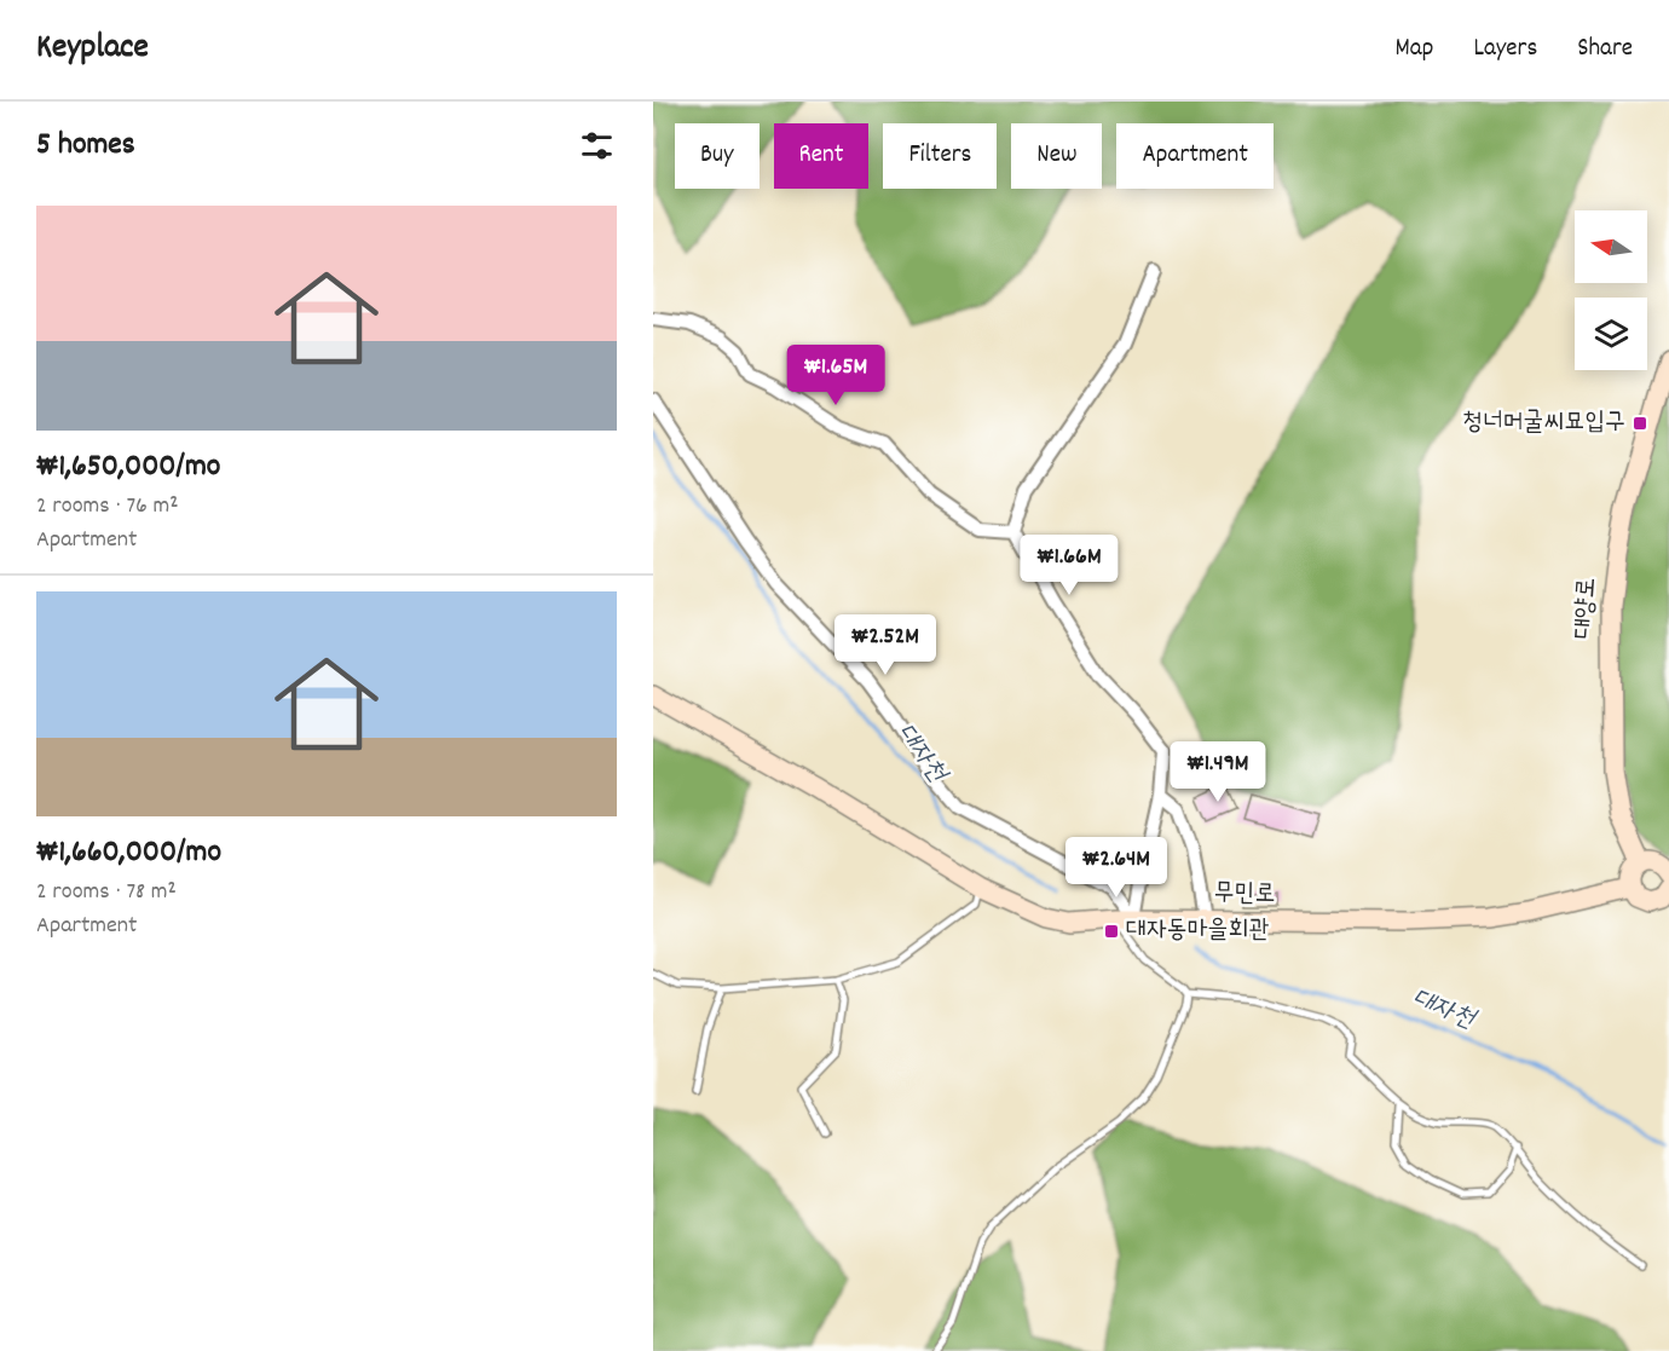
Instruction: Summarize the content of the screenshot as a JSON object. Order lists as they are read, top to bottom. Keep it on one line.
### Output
{"streets":{"street":["대양로","무민로"]},"crossings":[["대양로","무민로"]],"water":["대자천"],"places":{"transit":["청너머굴씨묘입구","대자동마을회관"]},"north":"left","page":{"header":"Keyplace","nav":["Map","Layers","Share"],"heading":"5 homes","chip":["Buy","Rent","Filters","New","Apartment"],"list":[{"name":"₩1,650,000/mo","note":"2 rooms · 76 m² · Apartment"},{"name":"₩1,660,000/mo","note":"2 rooms · 78 m² · Apartment"}],"price":["₩1.65M","₩1.66M","₩2.52M","₩1.49M","₩2.64M"]}}
